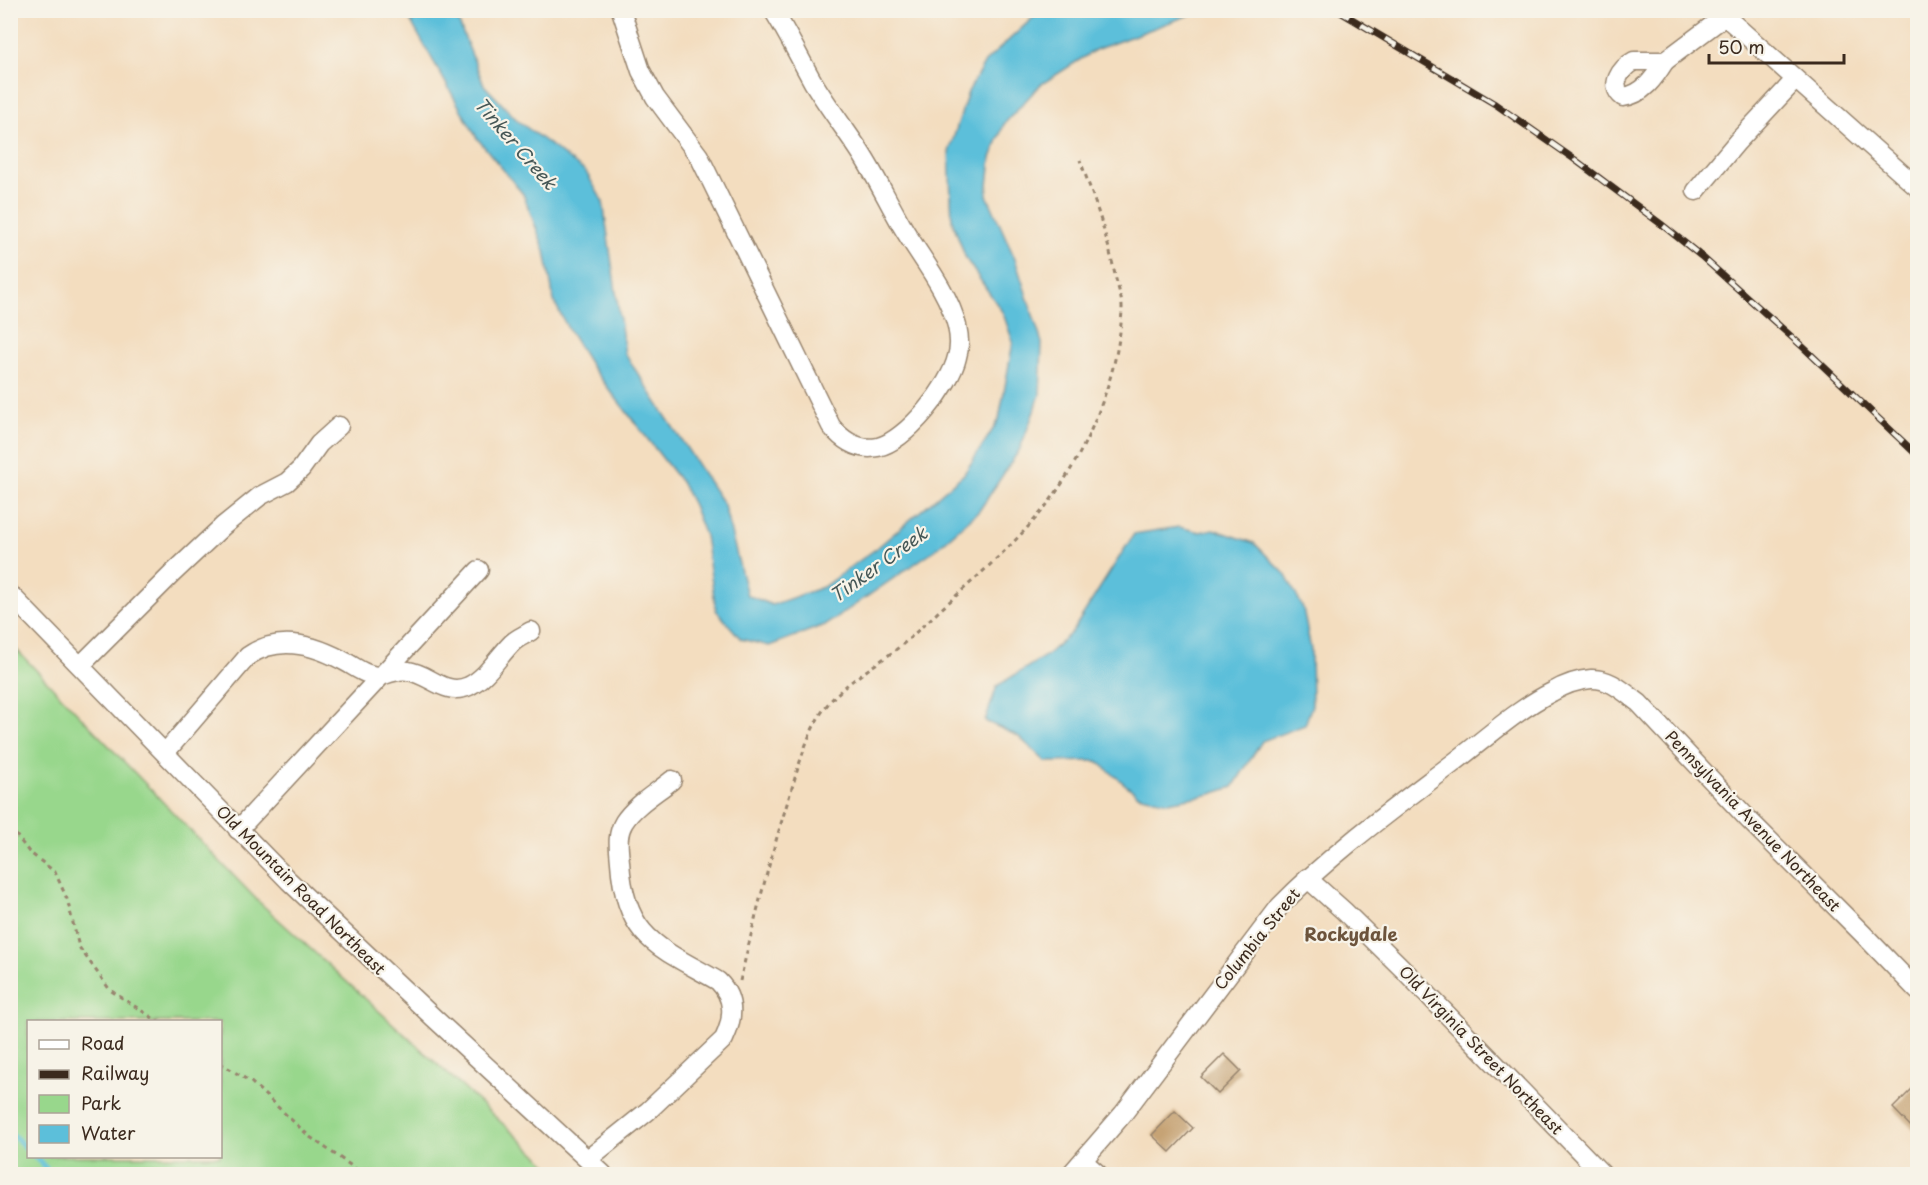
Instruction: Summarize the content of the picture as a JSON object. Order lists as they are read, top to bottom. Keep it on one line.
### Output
{"streets":{"street":["Pennsylvania Avenue Northeast","Old Mountain Road Northeast","Columbia Street","Old Virginia Street Northeast"]},"crossings":[["Pennsylvania Avenue Northeast","Columbia Street"],["Columbia Street","Old Virginia Street Northeast"]],"districts":["Rockydale"],"water":["Tinker Creek"],"legend":["Road","Railway","Park","Water"],"scale_bar":"50 m"}
